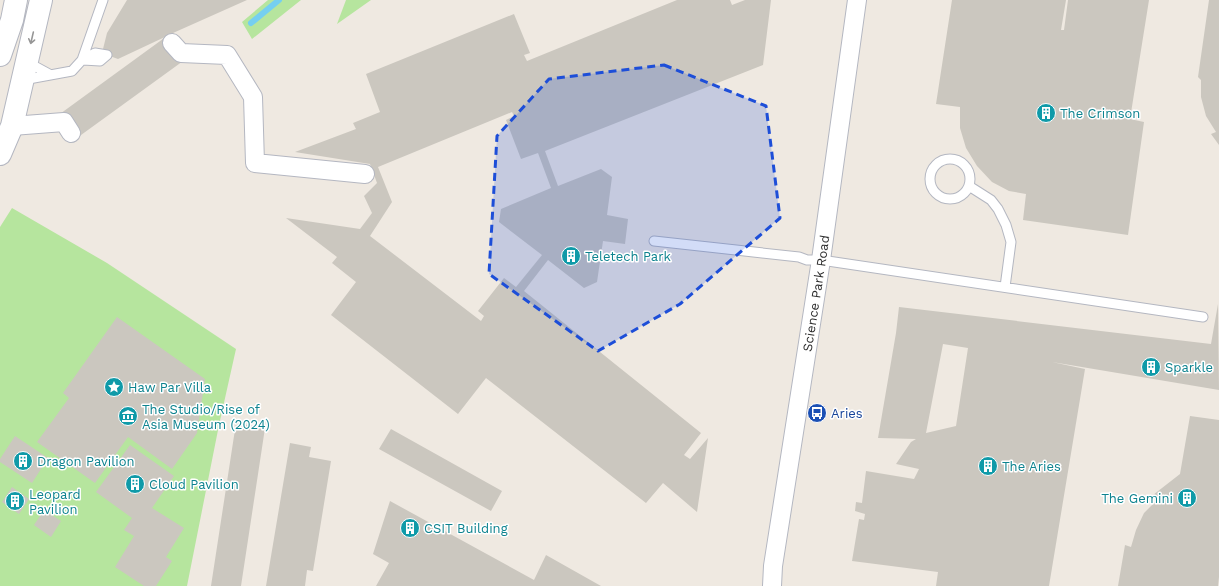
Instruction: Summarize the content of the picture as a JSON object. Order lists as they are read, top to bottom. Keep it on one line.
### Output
{"streets":{"street":["Science Park Road"]},"places":{"building":["The Crimson","Teletech Park","Sparkle","Dragon Pavilion","The Aries","Cloud Pavilion","The Gemini","Leopard Pavilion","CSIT Building"],"place":["Haw Par Villa"],"bus stop":["Aries"],"museum":["The Studio/Rise of Asia Museum (2024)"]}}
